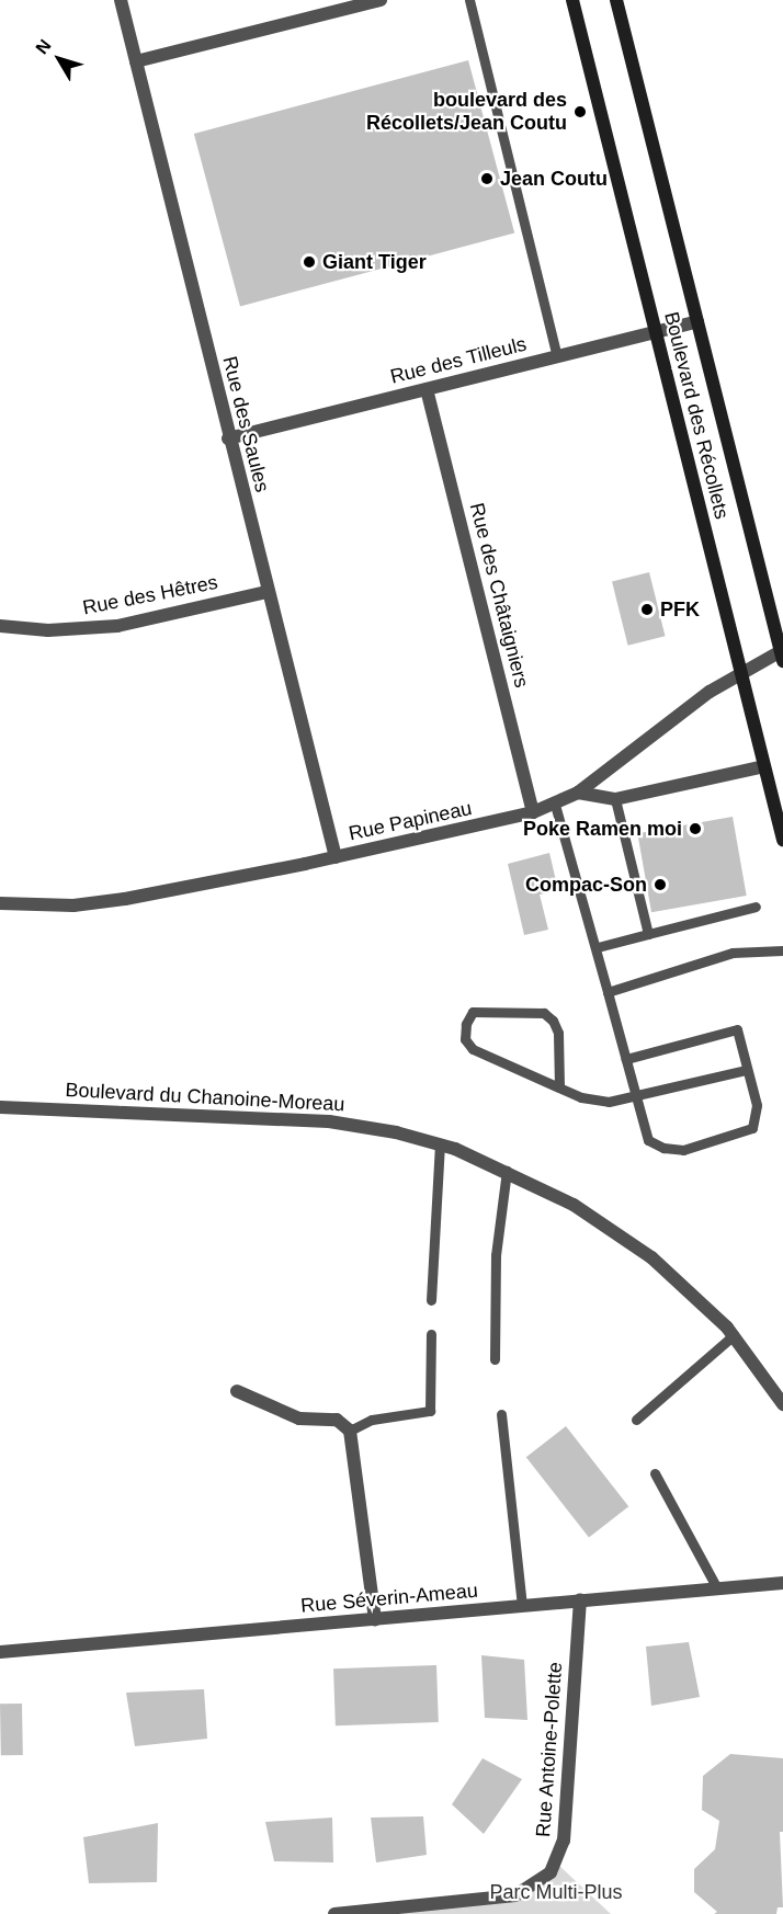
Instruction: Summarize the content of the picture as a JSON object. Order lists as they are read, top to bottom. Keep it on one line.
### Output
{"streets":{"main road":["Boulevard des Récollets"],"street":["Rue des Tilleuls","Rue des Saules","Rue des Hêtres","Rue des Châtaigniers","Rue Papineau","Boulevard du Chanoine-Moreau","Rue Séverin-Ameau","Rue Antoine-Polette"]},"crossings":[["Rue des Tilleuls","Boulevard des Récollets"],["Rue des Tilleuls","Rue des Saules"],["Rue des Tilleuls","Rue des Châtaigniers"],["Boulevard des Récollets","Rue Papineau"],["Rue des Saules","Rue des Hêtres"],["Rue des Saules","Rue Papineau"],["Rue des Châtaigniers","Rue Papineau"],["Rue Séverin-Ameau","Rue Antoine-Polette"]],"parks":["Parc Multi-Plus"],"places":["boulevard des Récollets/Jean Coutu","Jean Coutu","Giant Tiger","PFK","Poke Ramen moi","Compac-Son"],"north":"top left"}
